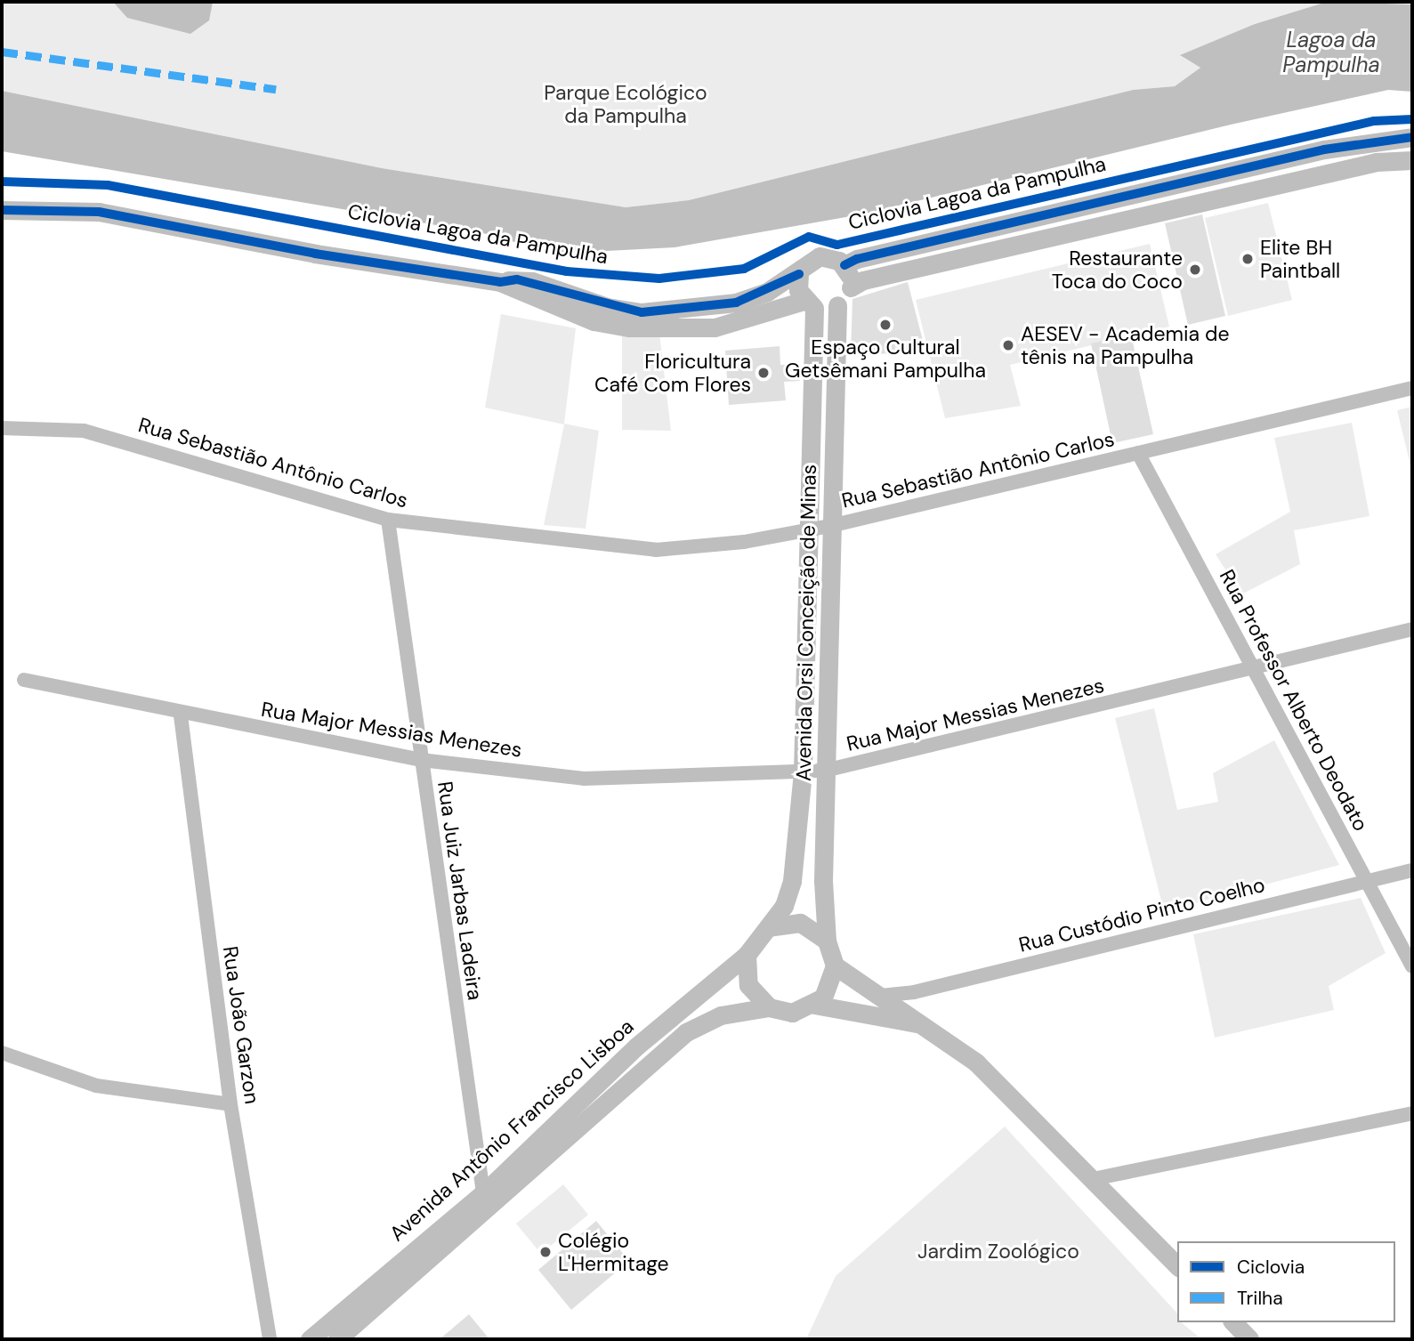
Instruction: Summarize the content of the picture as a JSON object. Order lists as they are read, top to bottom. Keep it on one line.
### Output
{"streets":{"street":["Rua Sebastião Antônio Carlos","Avenida Orsi Conceição de Minas","Rua Professor Alberto Deodato","Rua Major Messias Menezes","Rua Juiz Jarbas Ladeira","Rua Custódio Pinto Coelho","Rua João Garzon","Avenida Antônio Francisco Lisboa"],"cycle path":["Ciclovia Lagoa da Pampulha"]},"crossings":[["Rua Sebastião Antônio Carlos","Avenida Orsi Conceição de Minas"],["Rua Sebastião Antônio Carlos","Rua Professor Alberto Deodato"],["Rua Sebastião Antônio Carlos","Rua Juiz Jarbas Ladeira"],["Avenida Orsi Conceição de Minas","Rua Major Messias Menezes"],["Avenida Orsi Conceição de Minas","Avenida Antônio Francisco Lisboa"],["Rua Professor Alberto Deodato","Rua Major Messias Menezes"],["Rua Professor Alberto Deodato","Rua Custódio Pinto Coelho"],["Rua Major Messias Menezes","Rua Juiz Jarbas Ladeira"],["Rua Major Messias Menezes","Rua João Garzon"],["Rua Juiz Jarbas Ladeira","Avenida Antônio Francisco Lisboa"]],"water":["Lagoa da Pampulha"],"parks":["Parque Ecológico da Pampulha","Jardim Zoológico"],"places":["Elite BH Paintball","Restaurante Toca do Coco","Espaço Cultural Getsêmani Pampulha","AESEV - Academia de tênis na Pampulha","Floricultura Café Com Flores","Colégio L'Hermitage"],"legend":["Ciclovia","Trilha"]}
